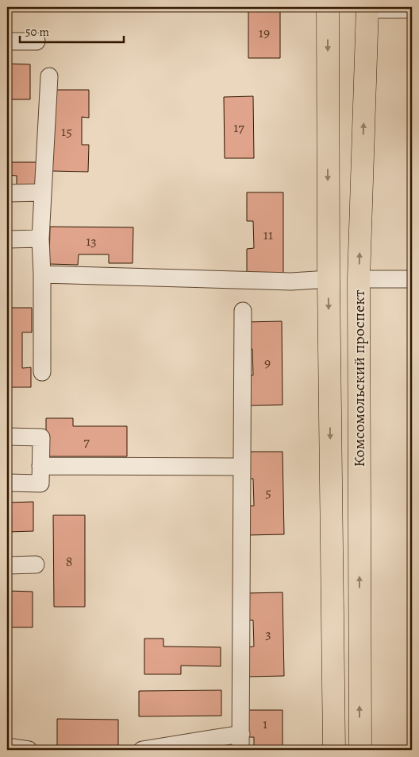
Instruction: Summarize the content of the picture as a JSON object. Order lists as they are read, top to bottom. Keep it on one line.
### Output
{"streets":{"main road":["Комсомольский проспект"]},"house_numbers":["19","17","15","11","13","9","7","5","8","3","1"],"scale_bar":"50 m"}
